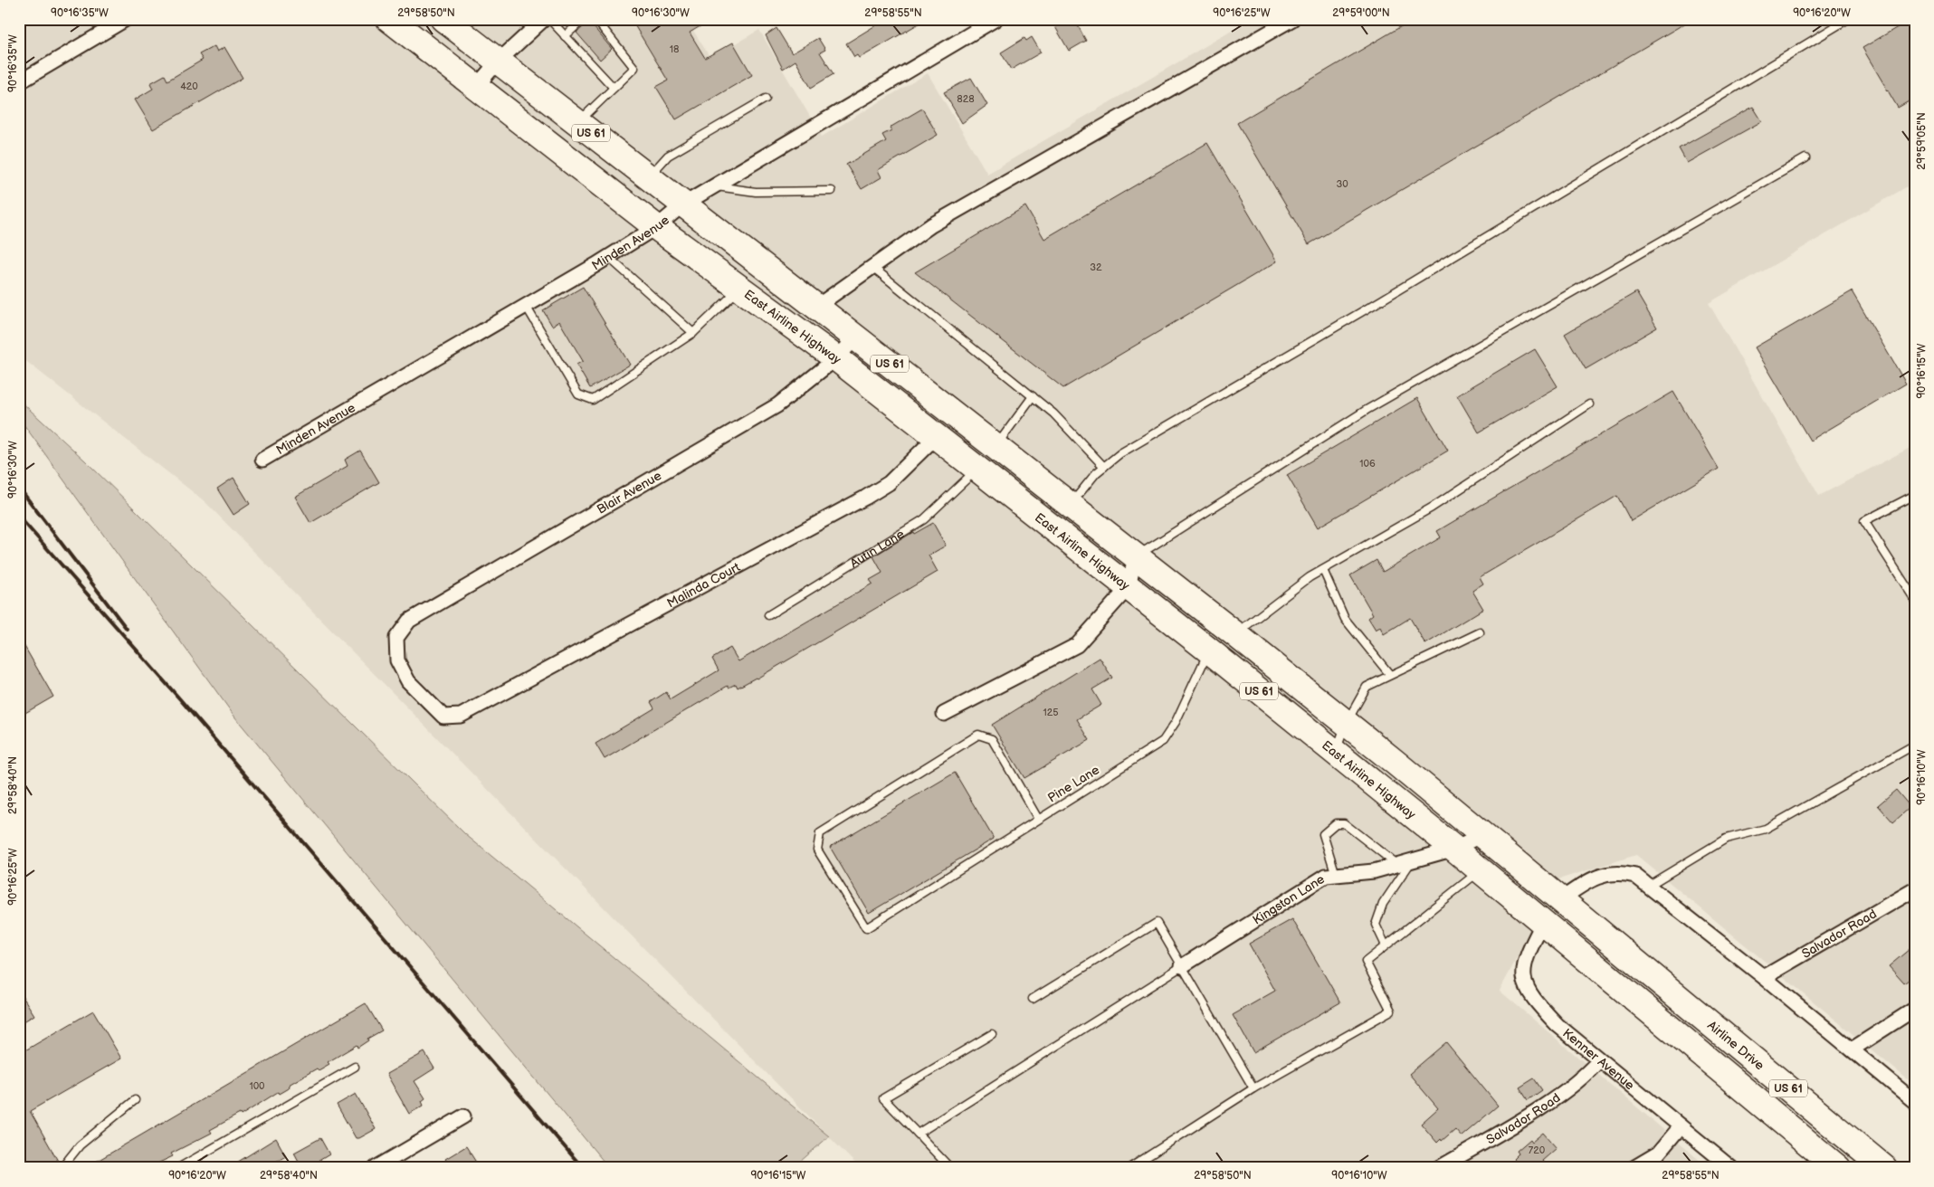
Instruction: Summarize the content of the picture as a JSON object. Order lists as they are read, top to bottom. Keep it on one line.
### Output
{"streets":{"highway":["US 61","East Airline Highway","Airline Drive"],"street":["Minden Avenue","Blair Avenue","Malinda Court","Kingston Lane","Salvador Road","Kenner Avenue"],"lane":["Autin Lane","Pine Lane"]},"crossings":[["US 61","Minden Avenue"],["US 61","East Airline Highway"],["US 61","Blair Avenue"],["US 61","Kingston Lane"],["US 61","Airline Drive"],["Minden Avenue","East Airline Highway"],["East Airline Highway","Blair Avenue"],["East Airline Highway","Autin Lane"],["East Airline Highway","Malinda Court"],["East Airline Highway","Pine Lane"],["East Airline Highway","Kingston Lane"],["East Airline Highway","Kenner Avenue"],["Blair Avenue","Malinda Court"],["Salvador Road","Kenner Avenue"]],"house_numbers":["18","420","828","30","32","106","125","100","720"],"coordinates":["90°16'35\"W","29°58'50\"N","90°16'30\"W","29°58'55\"N","90°16'25\"W","29°59'00\"N","90°16'20\"W","29°59'05\"N","90°16'15\"W","90°16'10\"W","29°58'40\"N"]}
